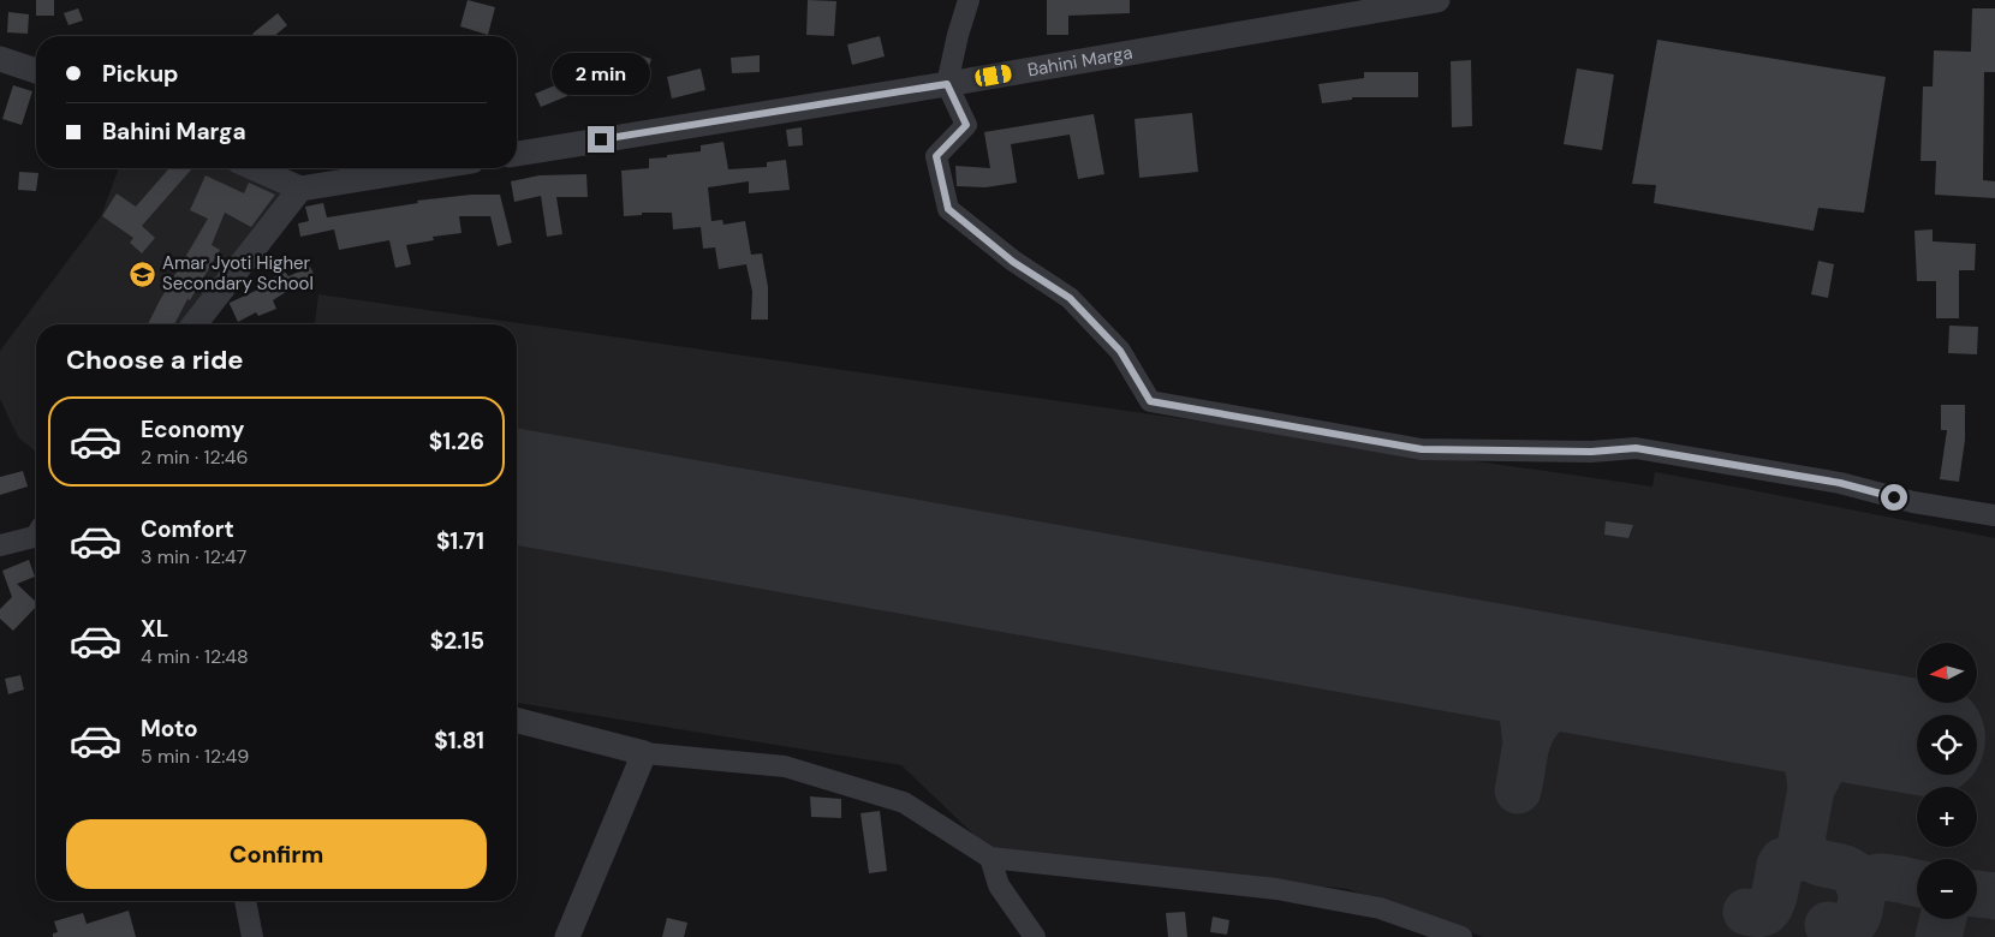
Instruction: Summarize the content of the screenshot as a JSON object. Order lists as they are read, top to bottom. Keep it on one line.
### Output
{"streets":{"street":["Bahini Marga"]},"places":{"school or university":["Amar Jyoti Higher Secondary School"]},"north":"left","page":{"banner":["Pickup","Bahini Marga"],"bubble":"2 min","heading":"Choose a ride","list":[{"name":"Economy","note":"2 min · 12:46","value":"$1.26"},{"name":"Comfort","note":"3 min · 12:47","value":"$1.71"},{"name":"XL","note":"4 min · 12:48","value":"$2.15"},{"name":"Moto","note":"5 min · 12:49","value":"$1.81"}],"map_buttons":["+","−"],"buttons":"Confirm"}}
